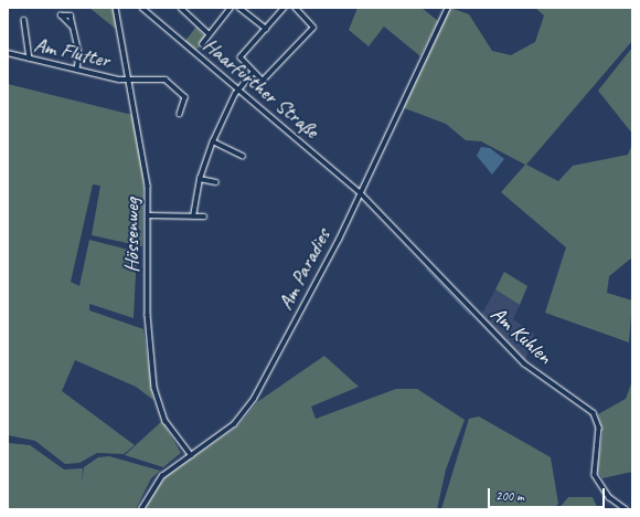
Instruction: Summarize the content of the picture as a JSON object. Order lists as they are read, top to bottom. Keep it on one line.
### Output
{"streets":{"street":["Am Flutter","Haarfurther Straße","Hössenweg","Am Paradies","Am Kuhlen"]},"crossings":[["Am Flutter","Hössenweg"],["Haarfurther Straße","Am Paradies"],["Haarfurther Straße","Am Kuhlen"],["Hössenweg","Am Paradies"],["Am Paradies","Am Kuhlen"]],"scale_bar":"200 m"}
